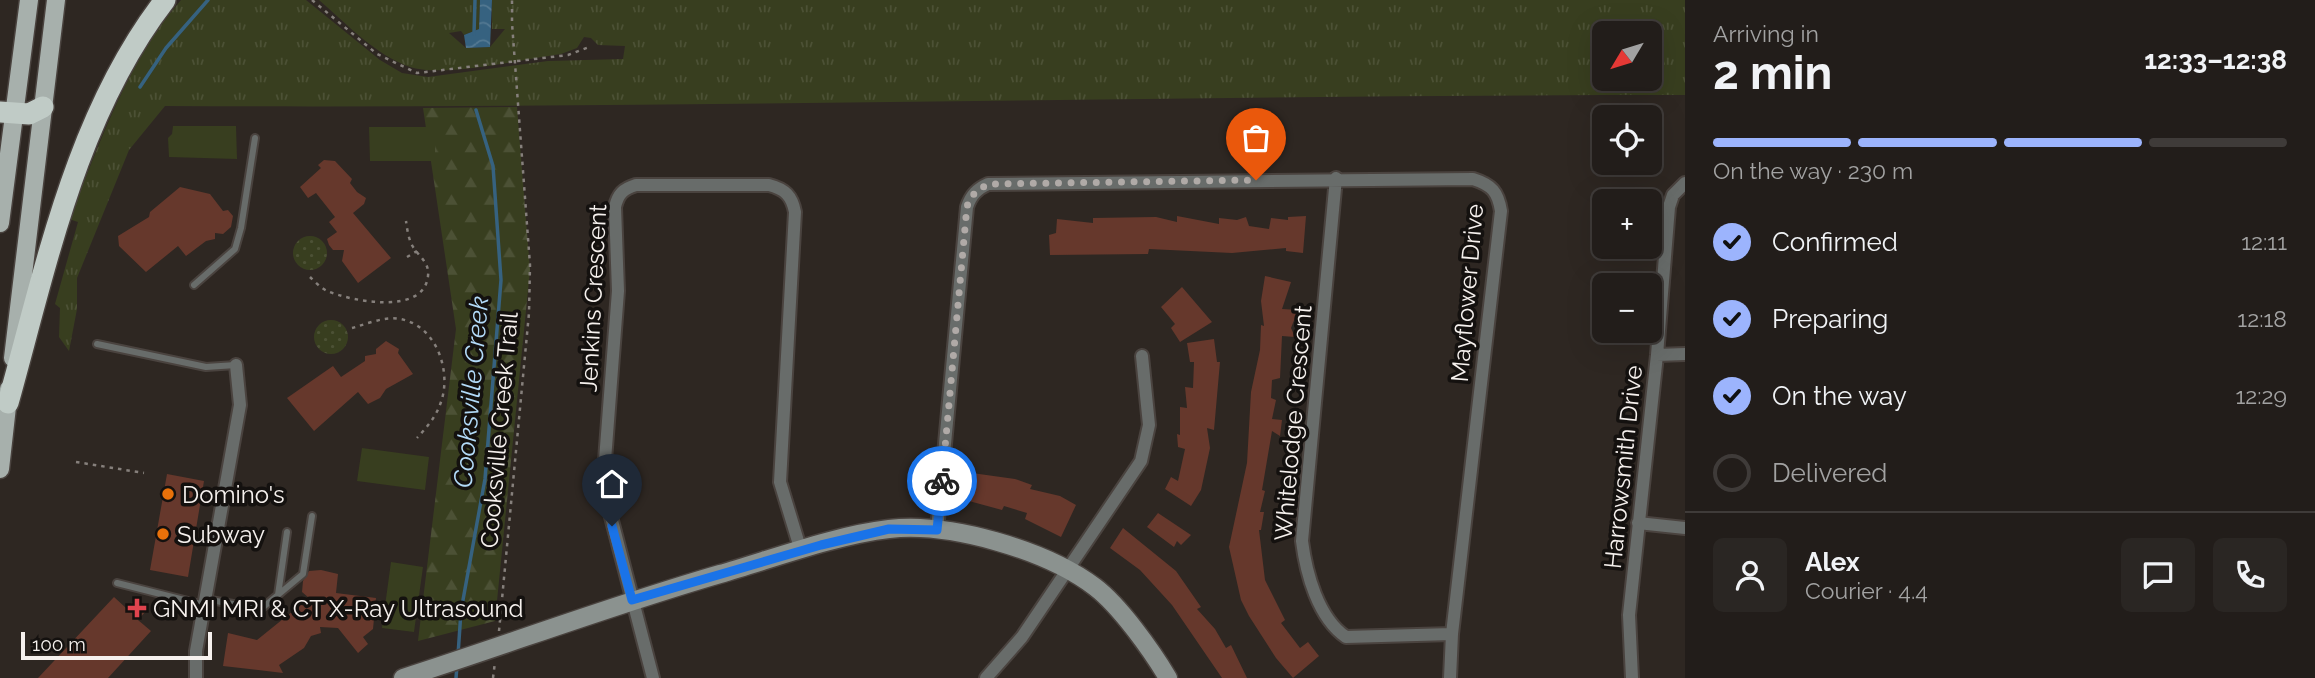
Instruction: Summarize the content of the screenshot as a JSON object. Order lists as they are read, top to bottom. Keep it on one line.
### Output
{"streets":{"street":["Mayflower Drive","Jenkins Crescent","Whitelodge Crescent","Harrowsmith Drive"],"path":["Cooksville Creek Trail"]},"crossings":[["Mayflower Drive","Whitelodge Crescent"]],"water":["Cooksville Creek"],"places":{"other":["Domino's","Subway"],"health":["GNMI MRI & CT X-Ray Ultrasound"]},"scale_bar":"100 m","north":"bottom left","page":{"heading":["2 min","Arriving in","12:33–12:38"],"panel":["Alex","Courier · 4.4"],"map_buttons":["+","−"],"bar":"On the way · 230 m","list":[["Confirmed","12:11"],["Preparing","12:18"],["On the way","12:29"],"Delivered"],"scale":"100 m"}}
